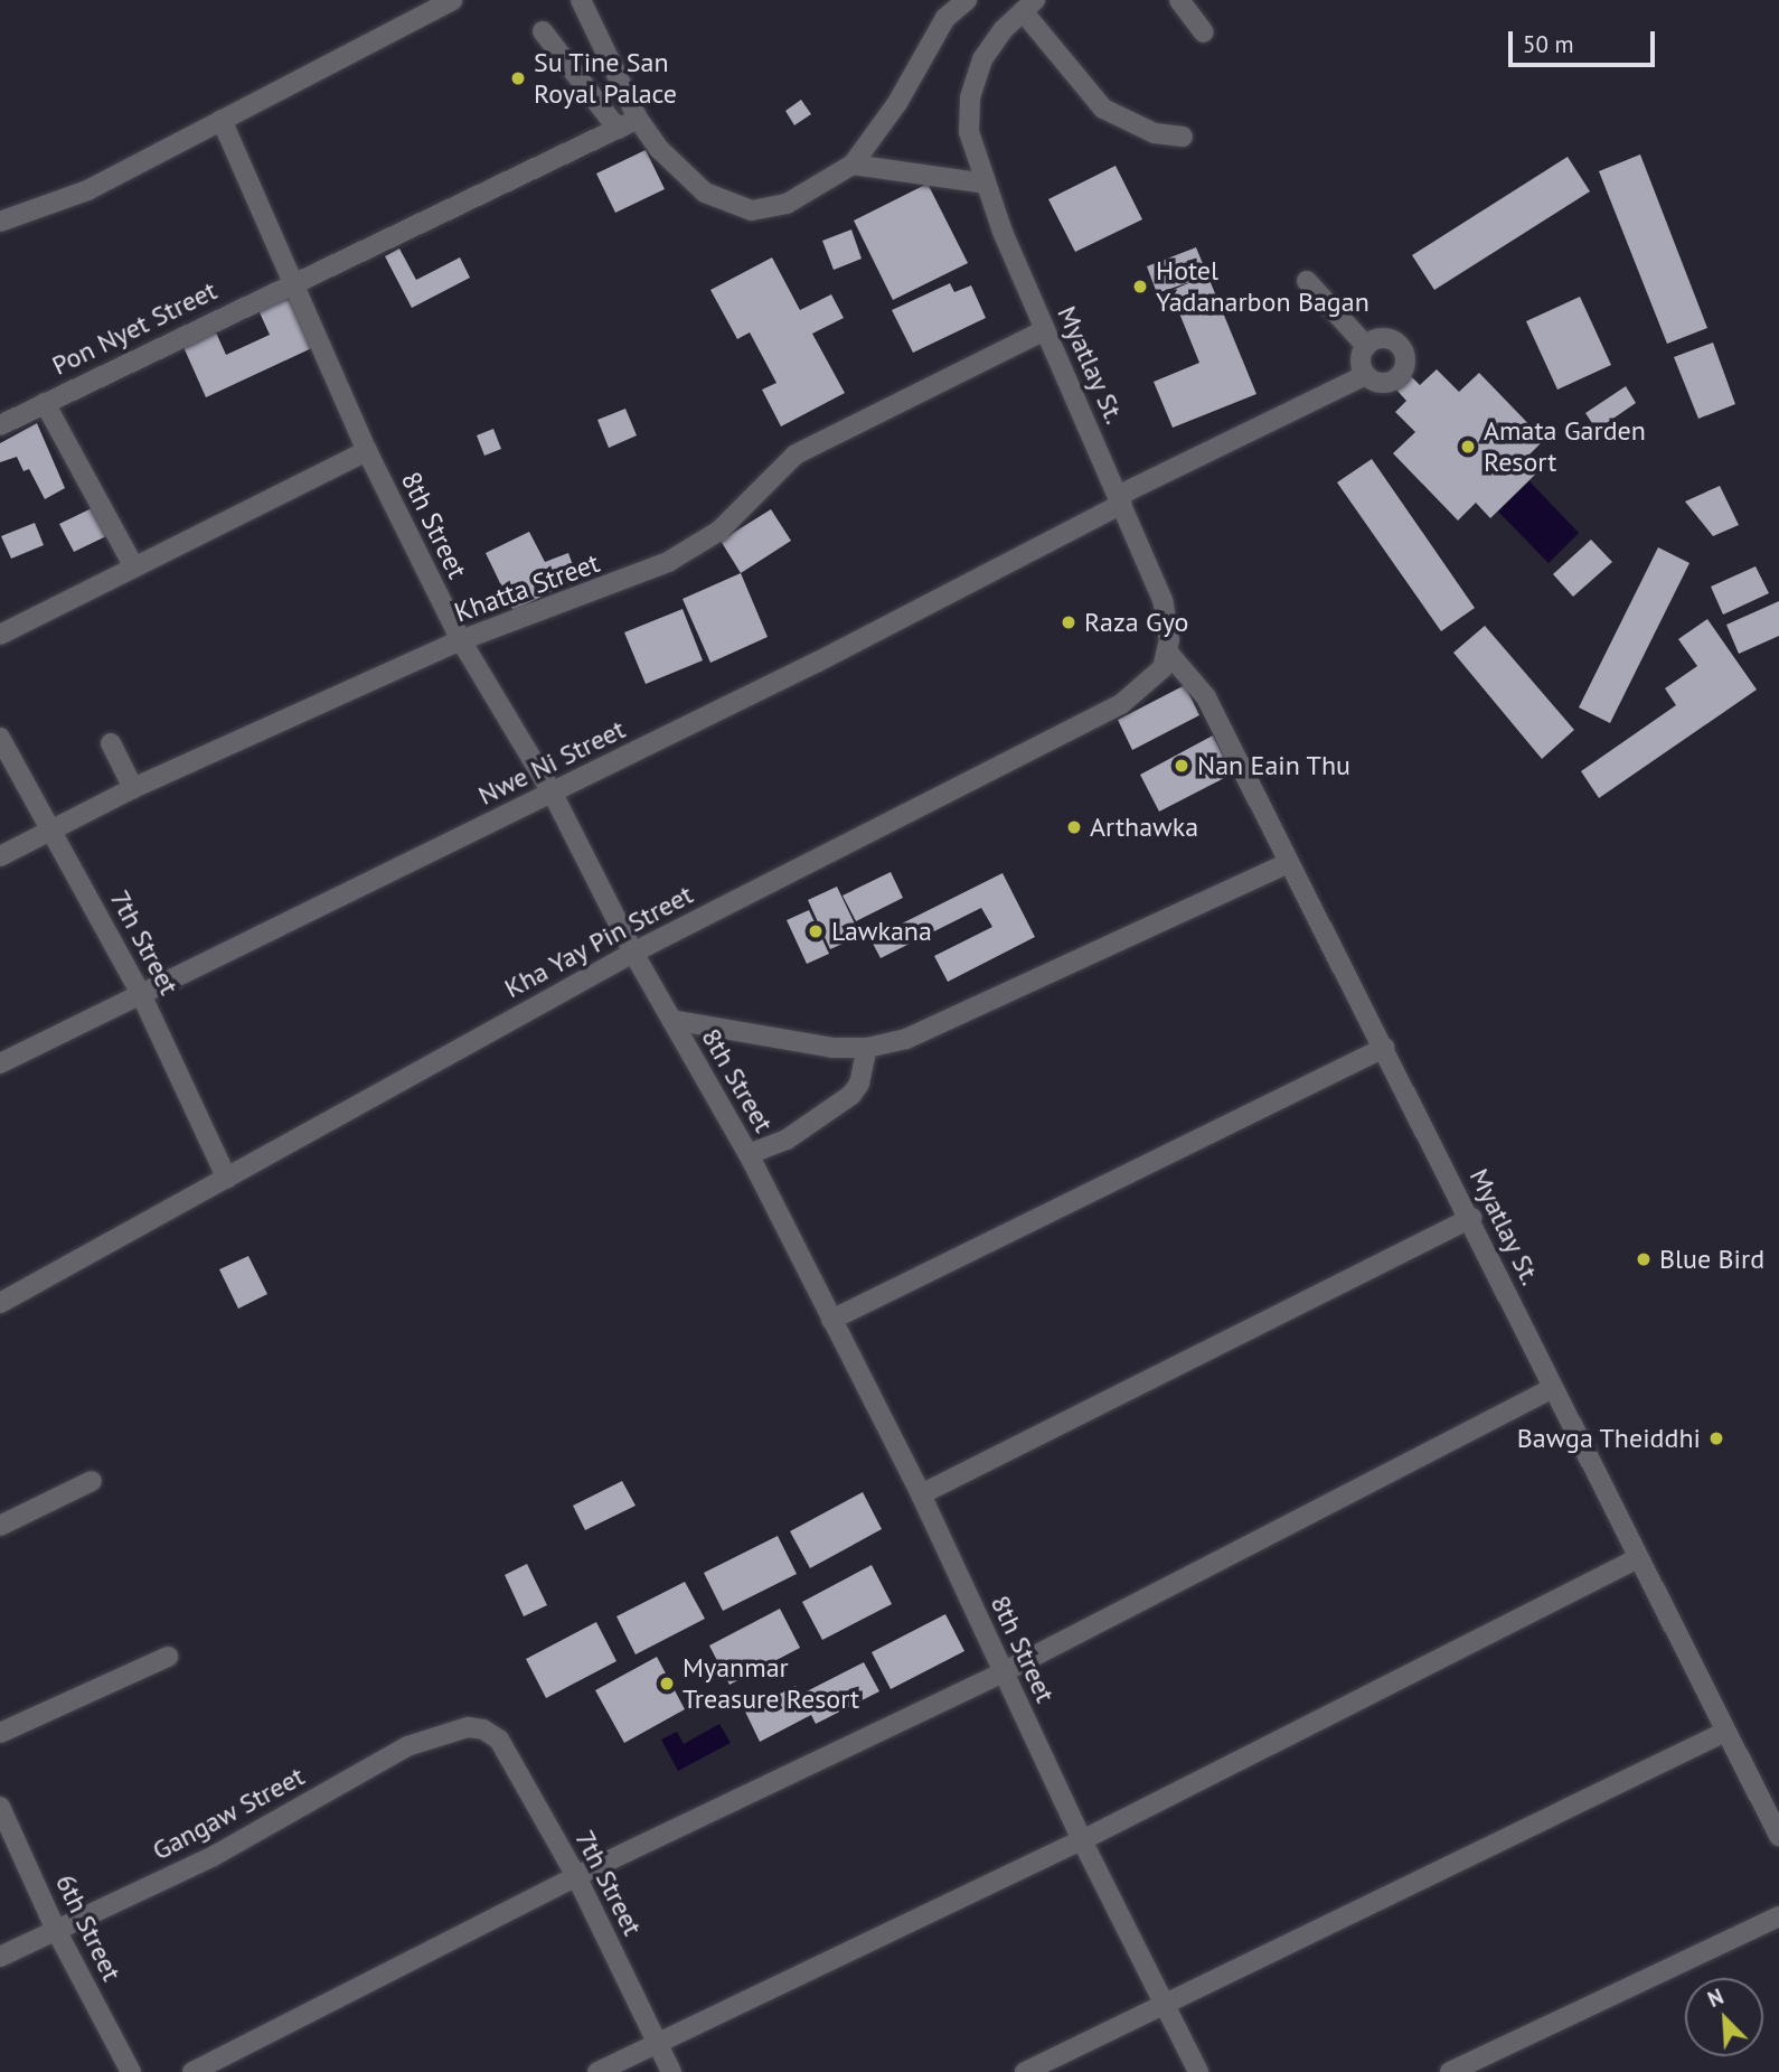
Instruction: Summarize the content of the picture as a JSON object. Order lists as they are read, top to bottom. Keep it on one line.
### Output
{"streets":{"street":["Pon Nyet Street","Myatlay St.","8th Street","Khatta Street","Nwe Ni Street","Kha Yay Pin Street","7th Street","Gangaw Street","6th Street"]},"crossings":[["Pon Nyet Street","8th Street"],["Myatlay St.","Khatta Street"],["Myatlay St.","Nwe Ni Street"],["Myatlay St.","Kha Yay Pin Street"],["8th Street","Khatta Street"],["8th Street","Nwe Ni Street"],["8th Street","Kha Yay Pin Street"],["Khatta Street","7th Street"],["Nwe Ni Street","7th Street"],["Kha Yay Pin Street","7th Street"],["7th Street","Gangaw Street"],["Gangaw Street","6th Street"]],"places":["Su Tine San Royal Palace","Hotel Yadanarbon Bagan","Amata Garden Resort","Raza Gyo","Nan Eain Thu","Arthawka","Lawkana","Blue Bird","Bawga Theiddhi","Myanmar Treasure Resort"],"scale_bar":"50 m","north":"top left"}
